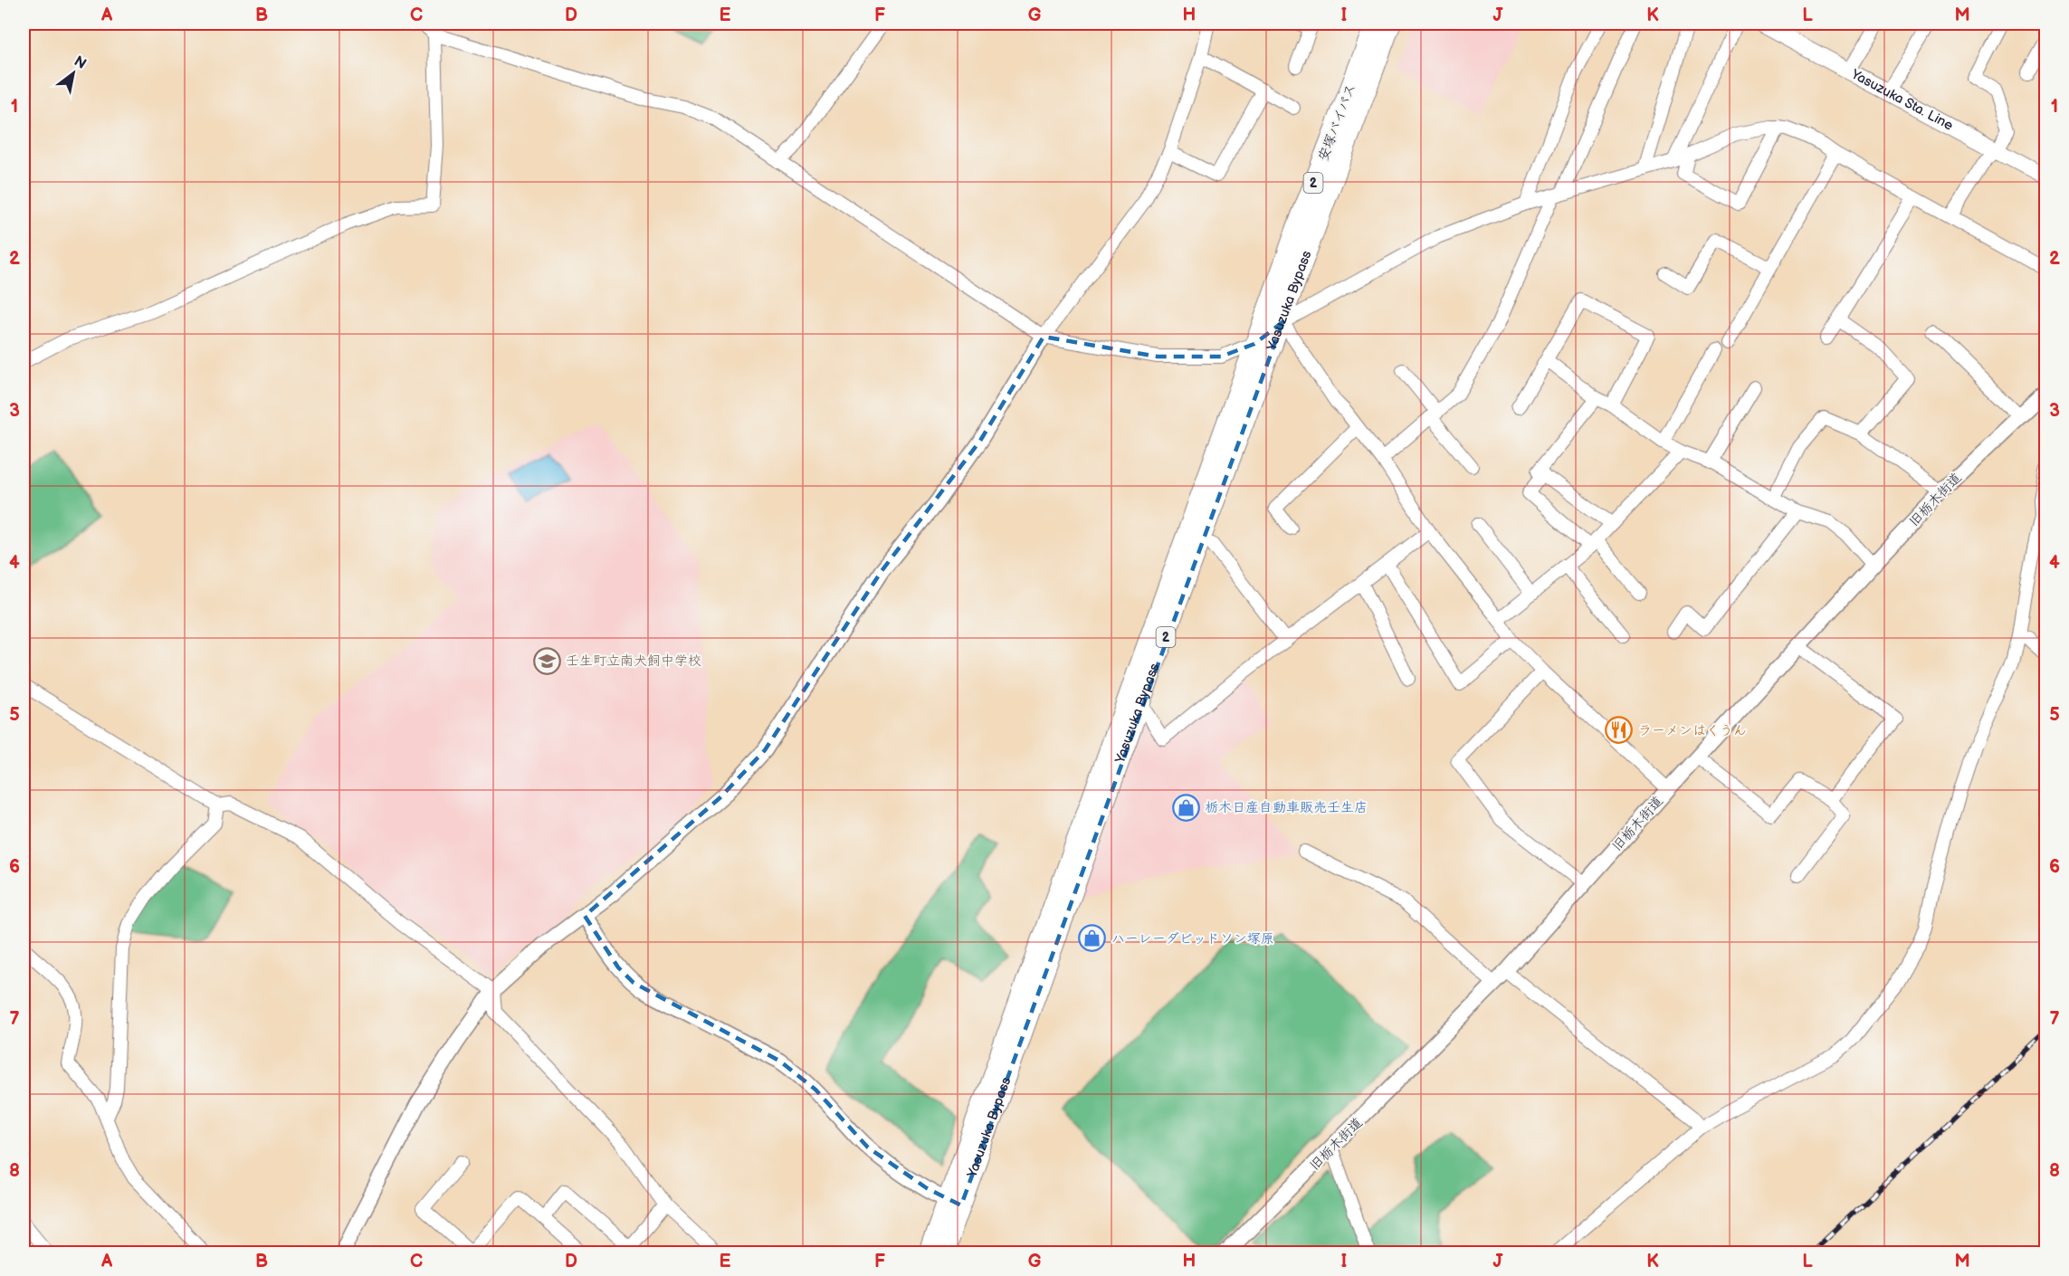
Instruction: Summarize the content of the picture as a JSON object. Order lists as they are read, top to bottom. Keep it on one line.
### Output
{"streets":{"main road":["Yasuzuka Sta. Line","安塚バイパス","2","Yasuzuka Bypass"],"street":["旧栃木街道"]},"crossings":[["安塚バイパス","Yasuzuka Bypass"]],"places":{"school or university":["壬生町立南犬飼中学校"],"restaurant":["ラーメンはくうん"],"shop":["栃木日産自動車販売壬生店","ハーレーダビッドソン塚原"]},"north":"top right","grid":{"columns":["A","B","C","D","E","F","G","H","I","J","K","L","M"],"rows":["1","2","3","4","5","6","7","8"]}}
